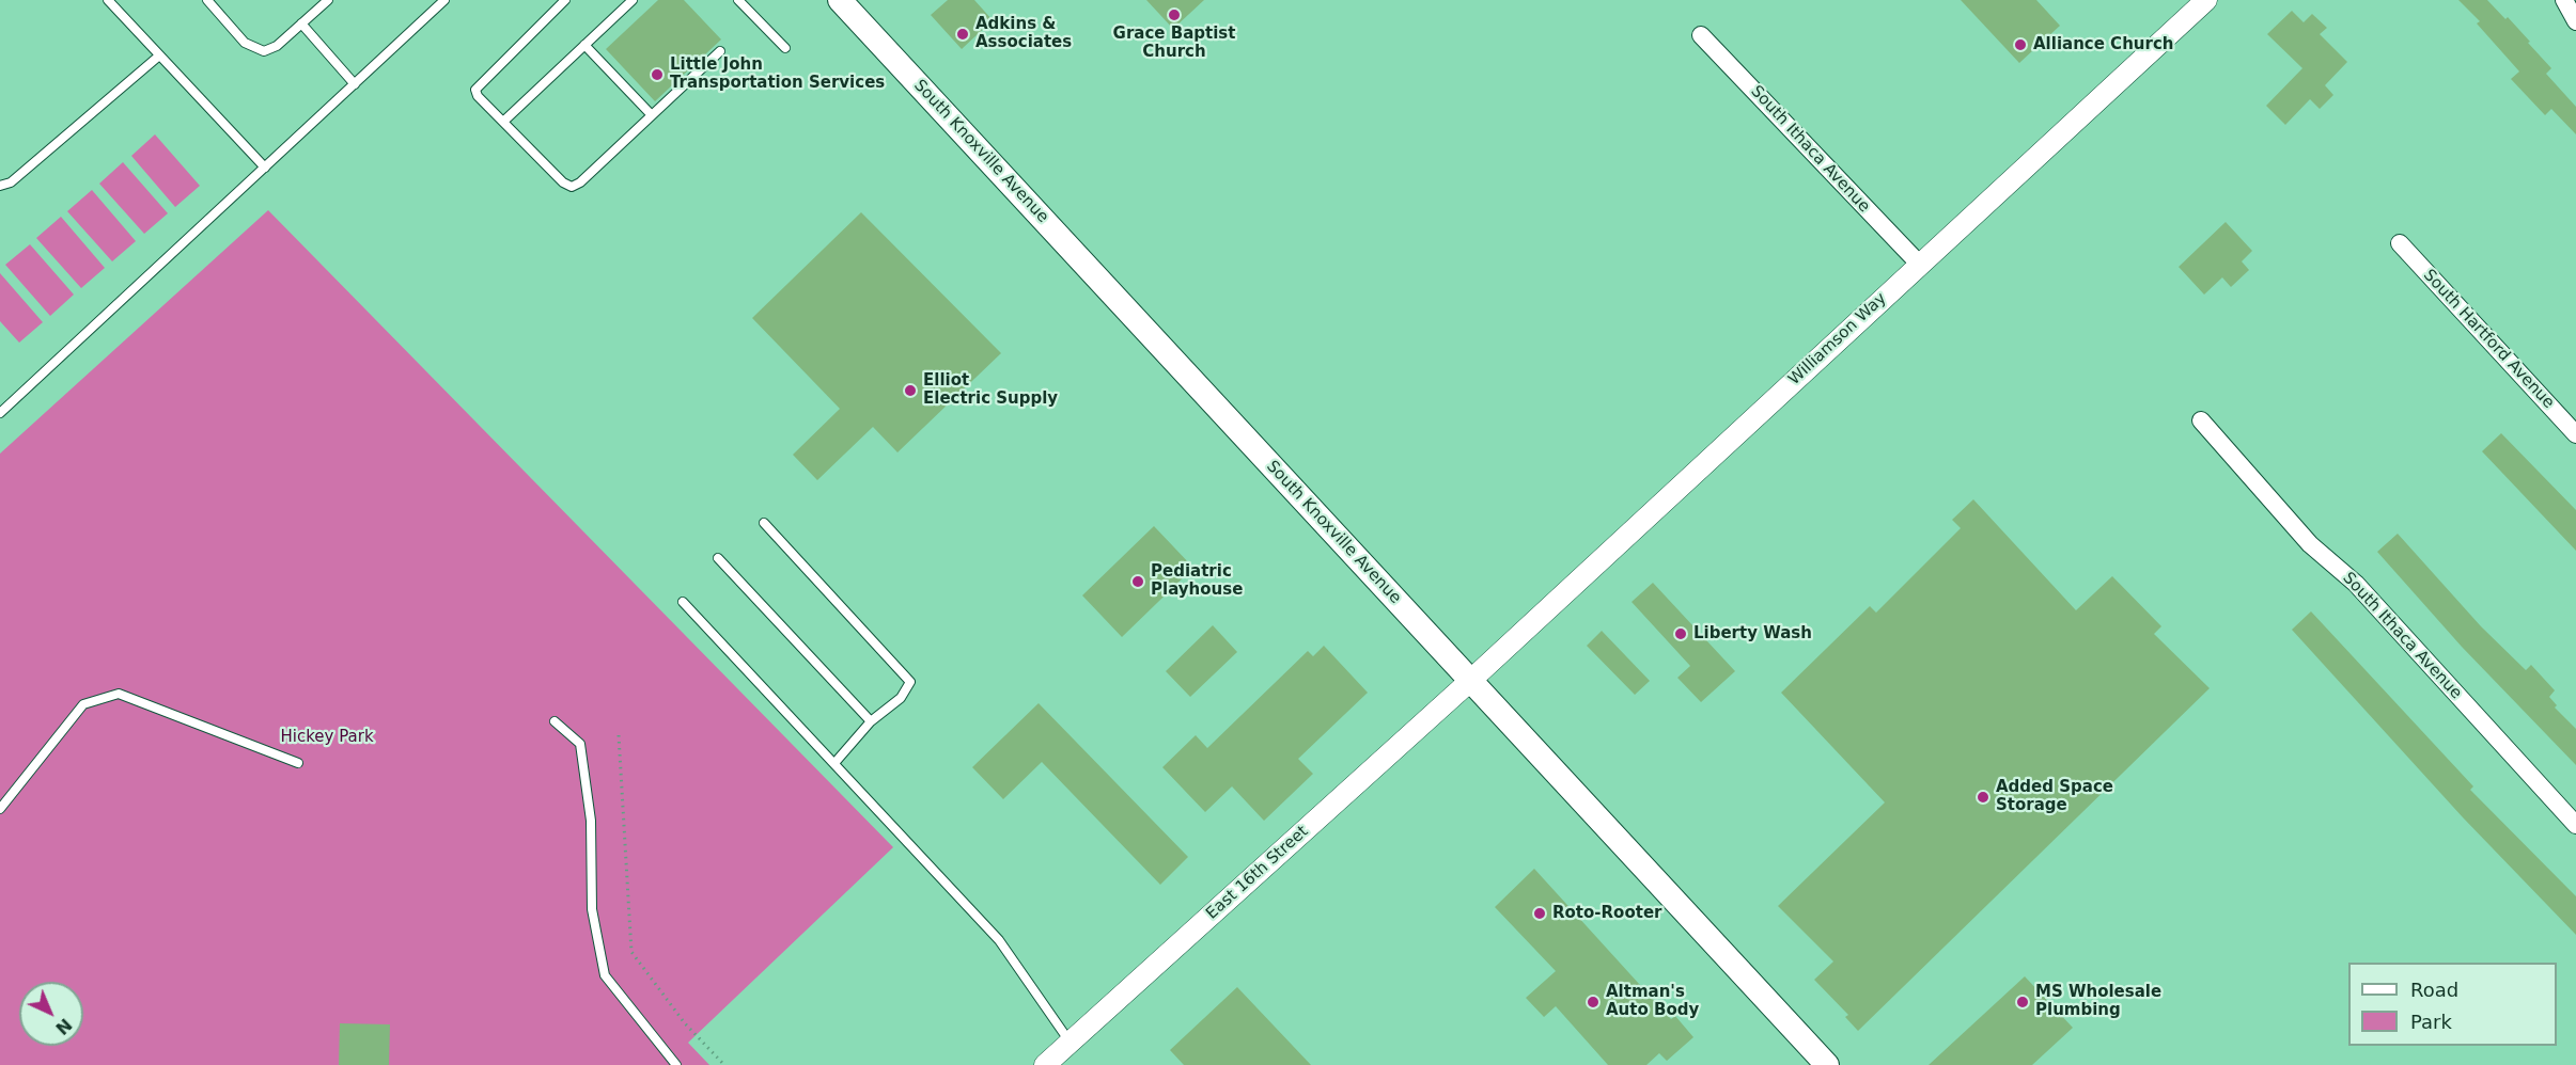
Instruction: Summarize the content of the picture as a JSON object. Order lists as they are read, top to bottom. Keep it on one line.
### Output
{"streets":{"main road":["South Knoxville Avenue"],"street":["South Ithaca Avenue","Williamson Way","South Hartford Avenue","East 16th Street"]},"crossings":[["South Ithaca Avenue","Williamson Way"],["South Knoxville Avenue","Williamson Way"],["South Knoxville Avenue","East 16th Street"],["Williamson Way","East 16th Street"]],"parks":["Hickey Park"],"places":["Grace Baptist Church","Adkins & Associates","Alliance Church","Little John Transportation Services","Elliot Electric Supply","Pediatric Playhouse","Liberty Wash","Added Space Storage","Roto-Rooter","Altman's Auto Body","MS Wholesale Plumbing"],"legend":["Road","Park"],"north":"bottom right"}
